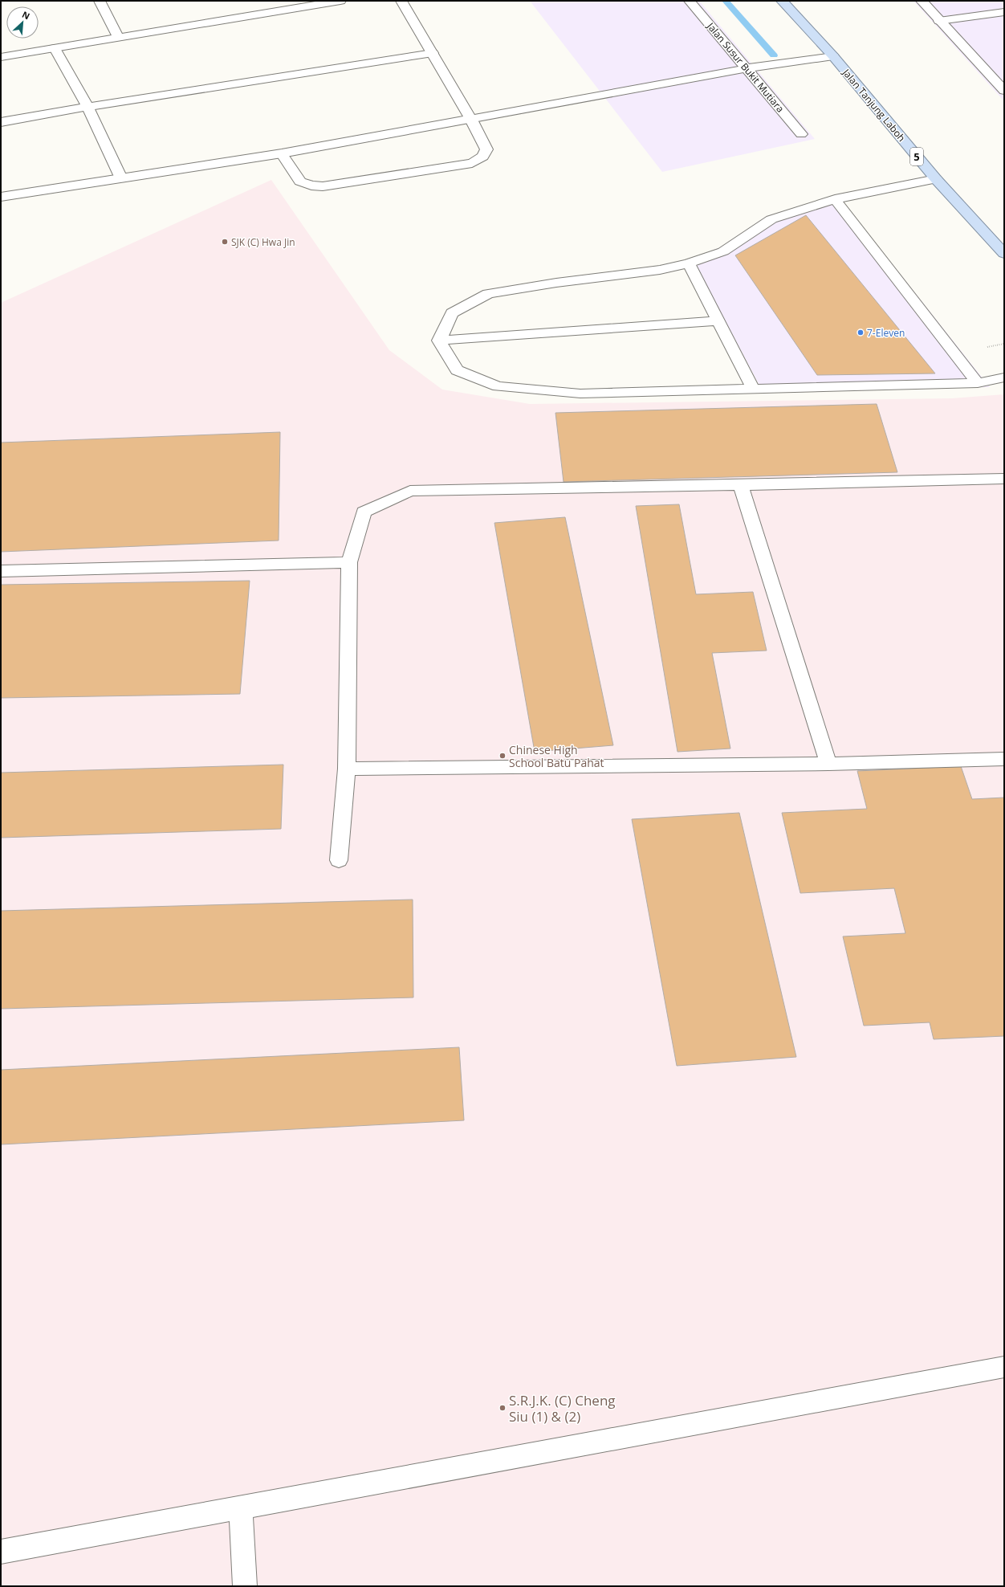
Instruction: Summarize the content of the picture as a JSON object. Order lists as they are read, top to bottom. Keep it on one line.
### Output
{"streets":{"highway":["Jalan Tanjung Laboh","5"],"street":["Jalan Susur Bukit Mutiara"]},"places":["SJK (C) Hwa Jin","7-Eleven","Chinese High School Batu Pahat","S.R.J.K. (C) Cheng Siu (1) & (2)"],"north":"top right"}
